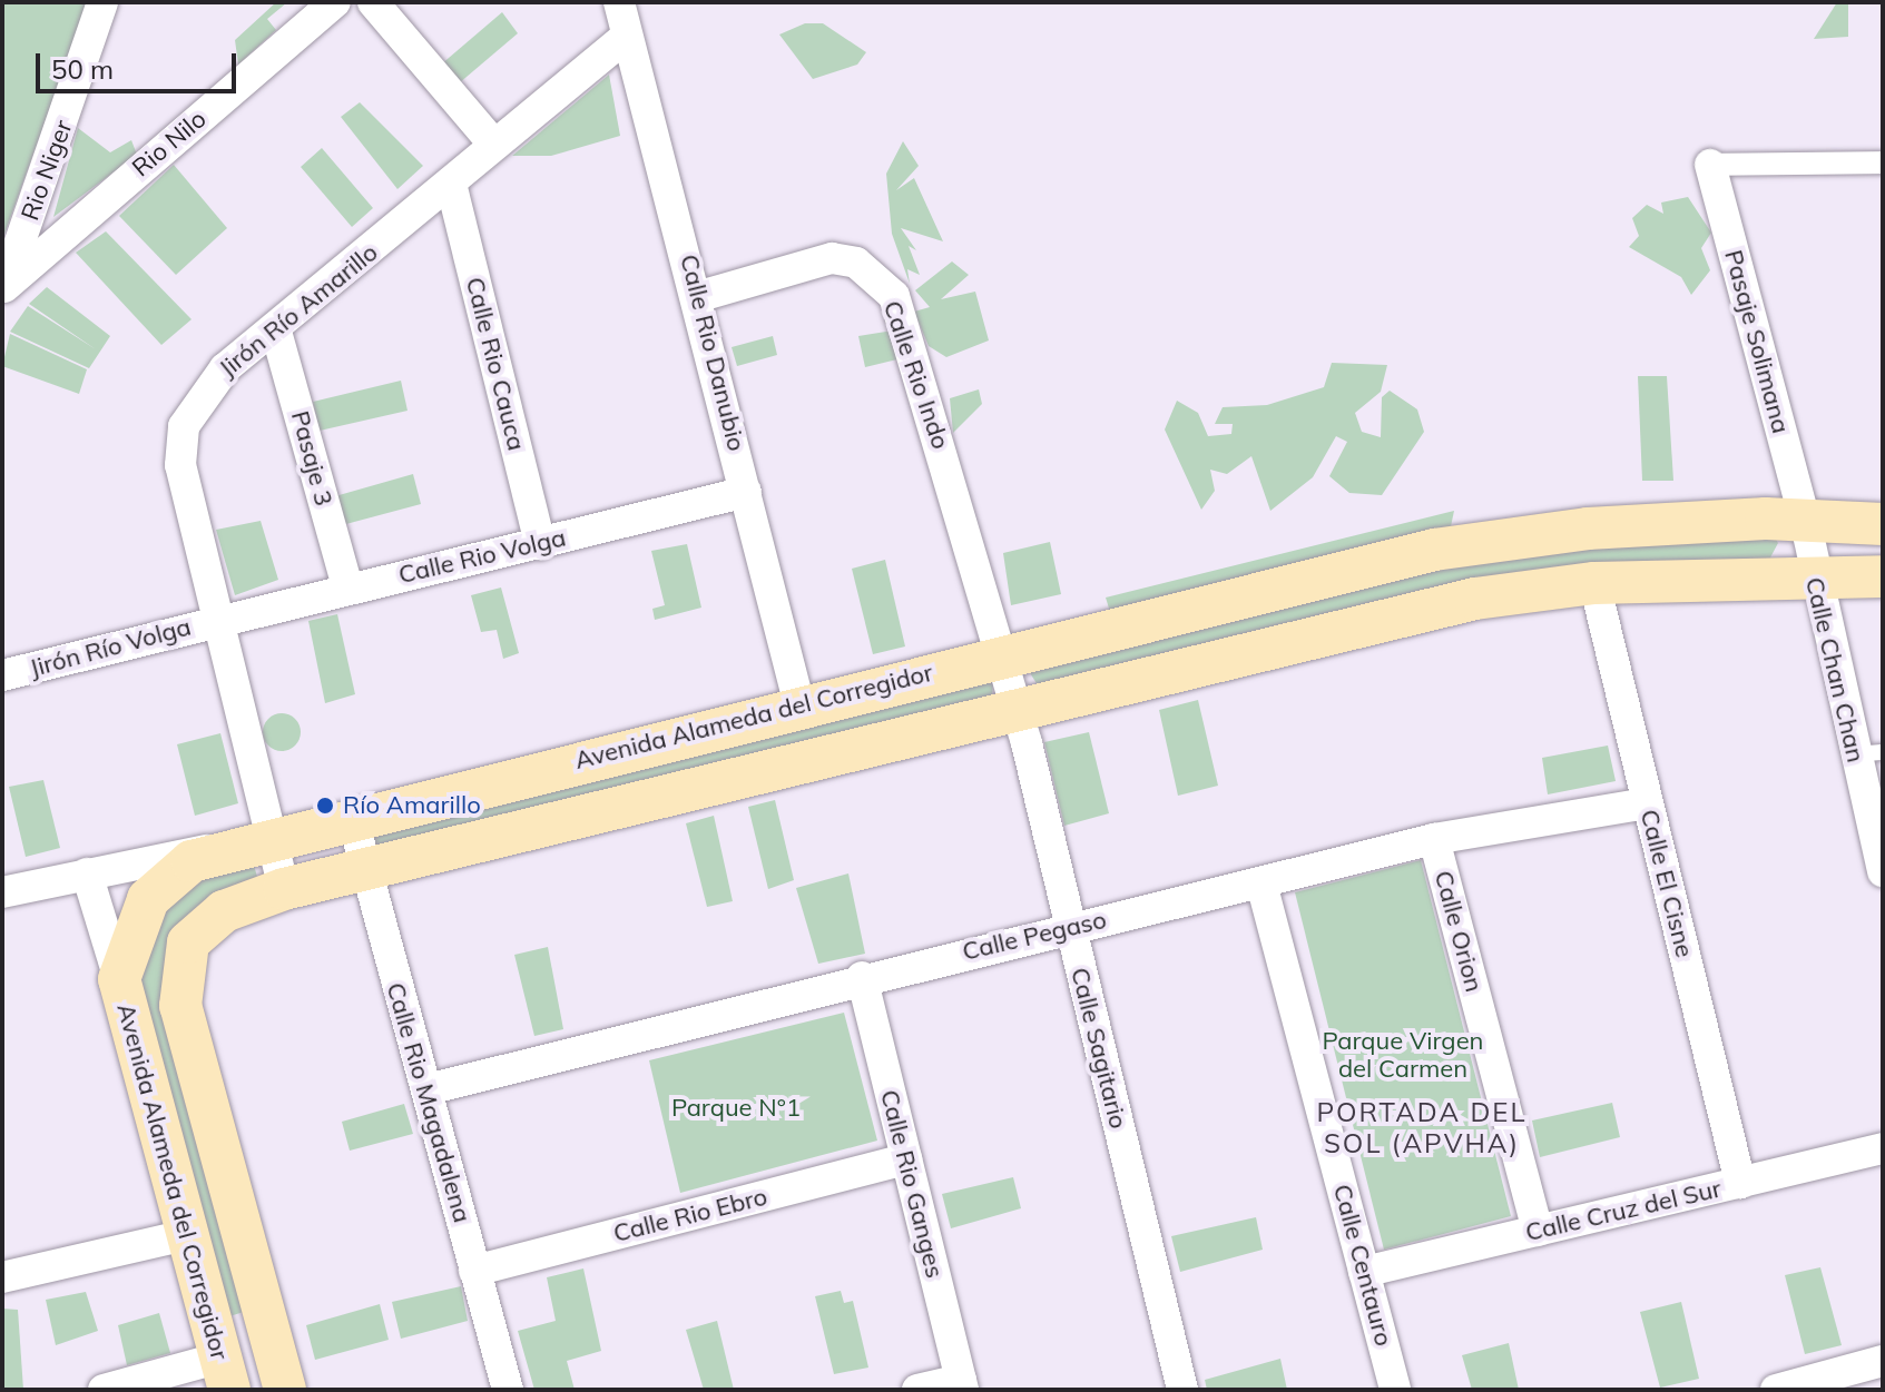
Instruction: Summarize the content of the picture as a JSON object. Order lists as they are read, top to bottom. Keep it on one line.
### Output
{"streets":{"main road":["Avenida Alameda del Corregidor"],"street":["Rio Nilo","Rio Niger","Jirón Río Amarillo","Pasaje Solimana","Calle Rio Danubio","Calle Rio Cauca","Calle Rio Indo","Pasaje 3","Calle Rio Volga","Jirón Río Volga","Calle Chan Chan","Calle El Cisne","Calle Orion","Calle Pegaso","Calle Sagitario","Calle Rio Magadalena","Calle Rio Ganges","Calle Cruz del Sur","Calle Rio Ebro","Calle Centauro"]},"crossings":[["Rio Nilo","Rio Niger"],["Jirón Río Amarillo","Calle Rio Danubio"],["Jirón Río Amarillo","Calle Rio Cauca"],["Jirón Río Amarillo","Pasaje 3"],["Jirón Río Amarillo","Calle Rio Volga"],["Jirón Río Amarillo","Jirón Río Volga"],["Jirón Río Amarillo","Avenida Alameda del Corregidor"],["Pasaje Solimana","Calle Chan Chan"],["Pasaje Solimana","Avenida Alameda del Corregidor"],["Calle Rio Danubio","Calle Rio Indo"],["Calle Rio Danubio","Calle Rio Volga"],["Calle Rio Danubio","Avenida Alameda del Corregidor"],["Calle Rio Cauca","Calle Rio Volga"],["Calle Rio Indo","Avenida Alameda del Corregidor"],["Calle Rio Indo","Calle Sagitario"],["Pasaje 3","Calle Rio Volga"],["Calle Rio Volga","Jirón Río Volga"],["Calle Chan Chan","Avenida Alameda del Corregidor"],["Avenida Alameda del Corregidor","Calle Sagitario"],["Avenida Alameda del Corregidor","Calle Rio Magadalena"],["Calle El Cisne","Calle Pegaso"],["Calle El Cisne","Calle Cruz del Sur"],["Calle Orion","Calle Pegaso"],["Calle Orion","Calle Cruz del Sur"],["Calle Pegaso","Calle Sagitario"],["Calle Pegaso","Calle Rio Magadalena"],["Calle Pegaso","Calle Rio Ganges"],["Calle Pegaso","Calle Centauro"],["Calle Rio Magadalena","Calle Rio Ebro"],["Calle Rio Ganges","Calle Rio Ebro"],["Calle Cruz del Sur","Calle Centauro"]],"districts":["PORTADA DEL SOL (APVHA)"],"parks":["Parque Virgen del Carmen","Parque N°1"],"places":["Río Amarillo"],"scale_bar":"50 m"}
